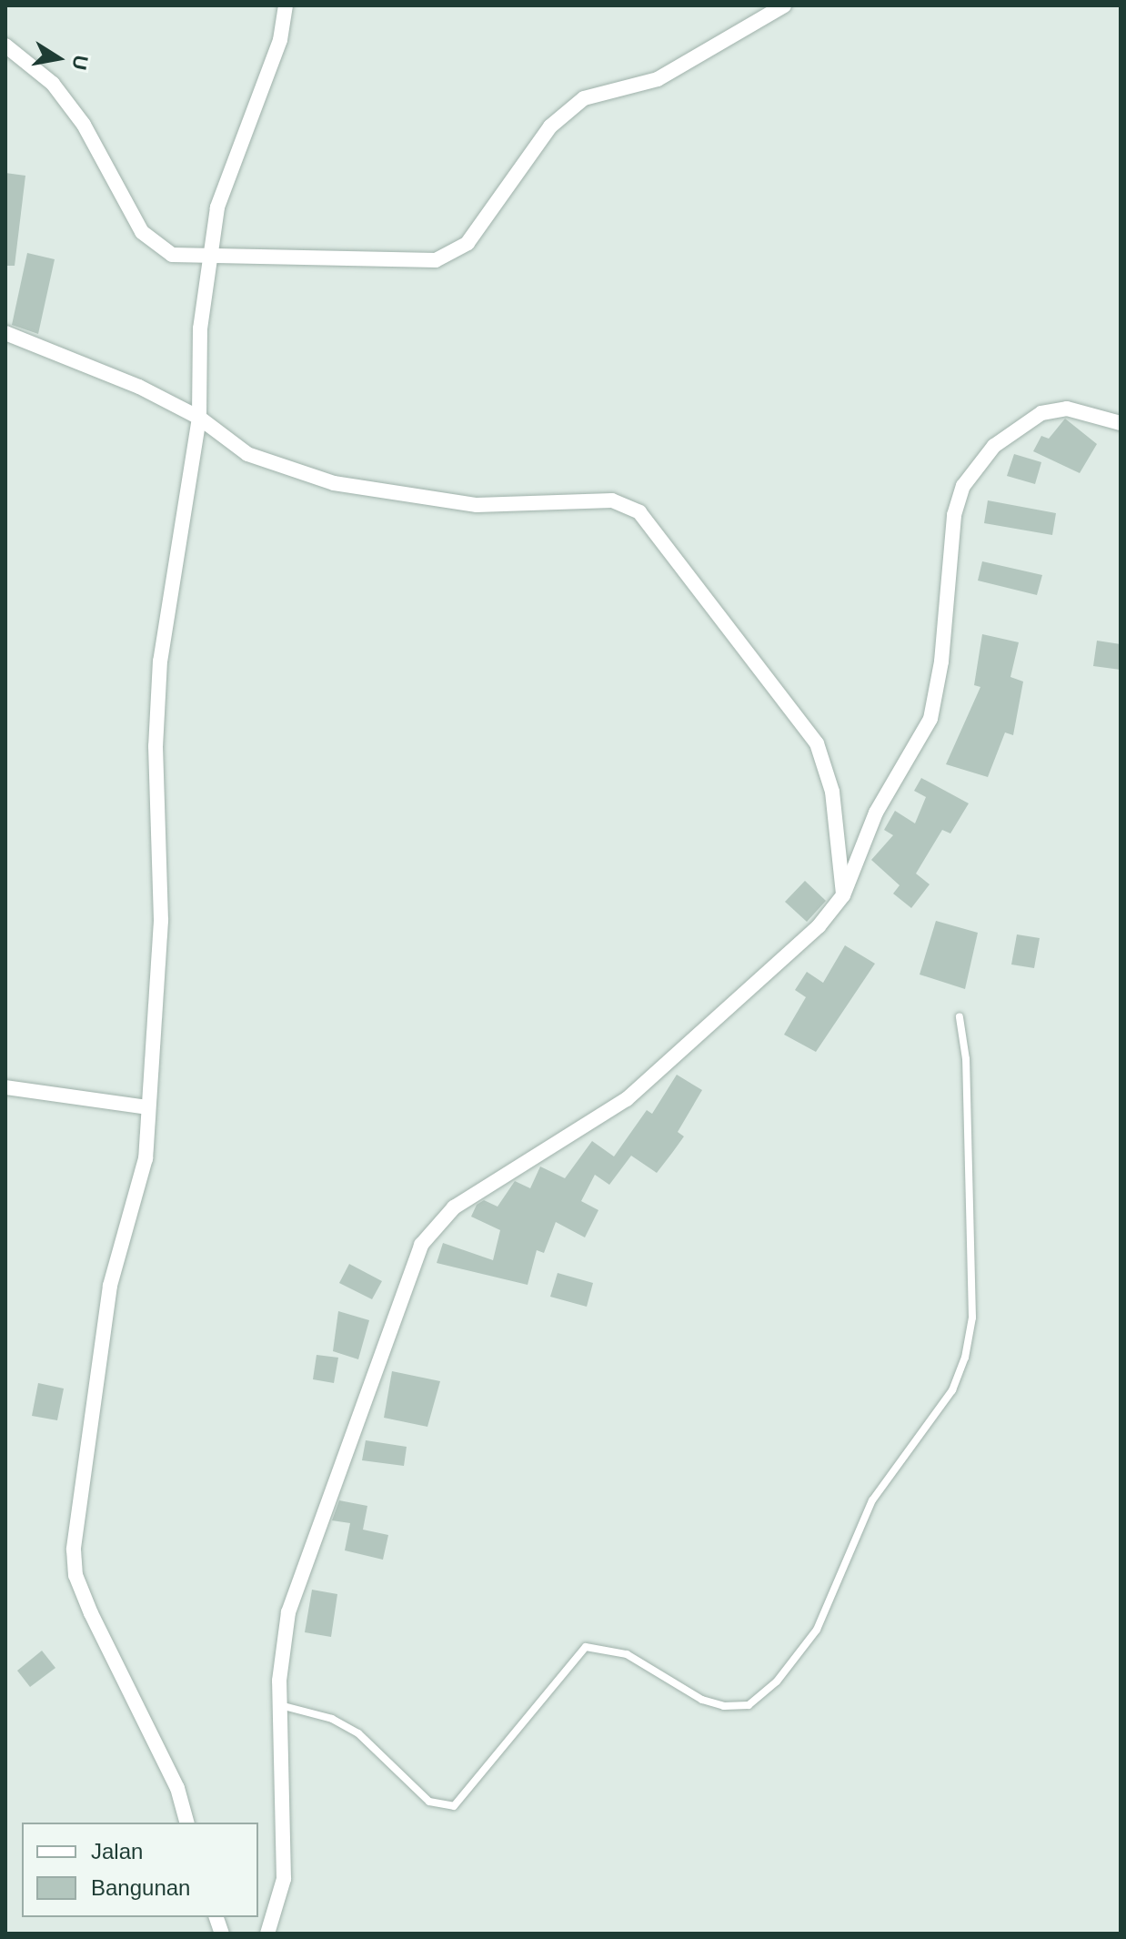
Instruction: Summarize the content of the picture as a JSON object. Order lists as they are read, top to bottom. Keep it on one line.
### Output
{"legend":["Jalan","Bangunan"],"north":"right"}
